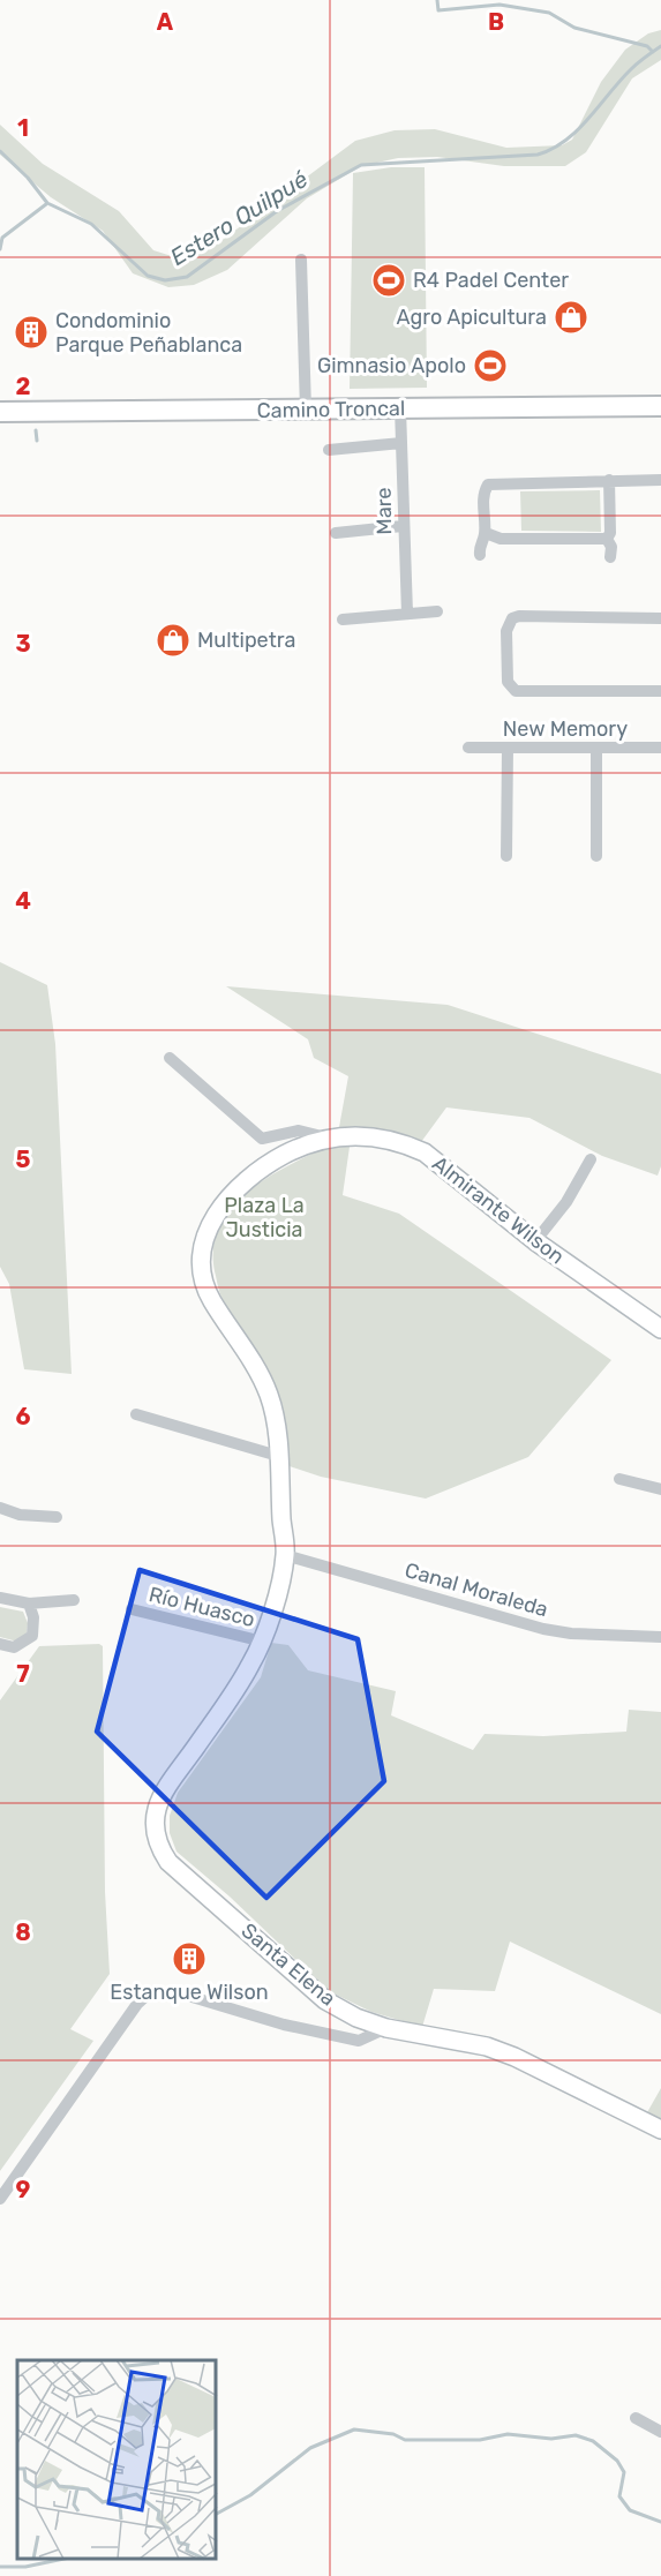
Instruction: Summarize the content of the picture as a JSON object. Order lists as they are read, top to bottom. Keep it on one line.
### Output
{"streets":{"main road":["Camino Troncal"],"street":["Mare","New Memory","Almirante Wilson","Canal Moraleda","Río Huasco","Santa Elena"]},"crossings":[["Camino Troncal","Mare"],["Almirante Wilson","Canal Moraleda"],["Almirante Wilson","Río Huasco"],["Almirante Wilson","Santa Elena"],["Río Huasco","Santa Elena"]],"water":["Estero Quilpué"],"parks":["Plaza La Justicia"],"places":{"sports":["R4 Padel Center","Gimnasio Apolo"],"shop":["Agro Apicultura","Multipetra"],"building":["Condominio Parque Peñablanca","Estanque Wilson"]},"grid":{"columns":["A","B"],"rows":["1","2","3","4","5","6","7","8","9"]}}
